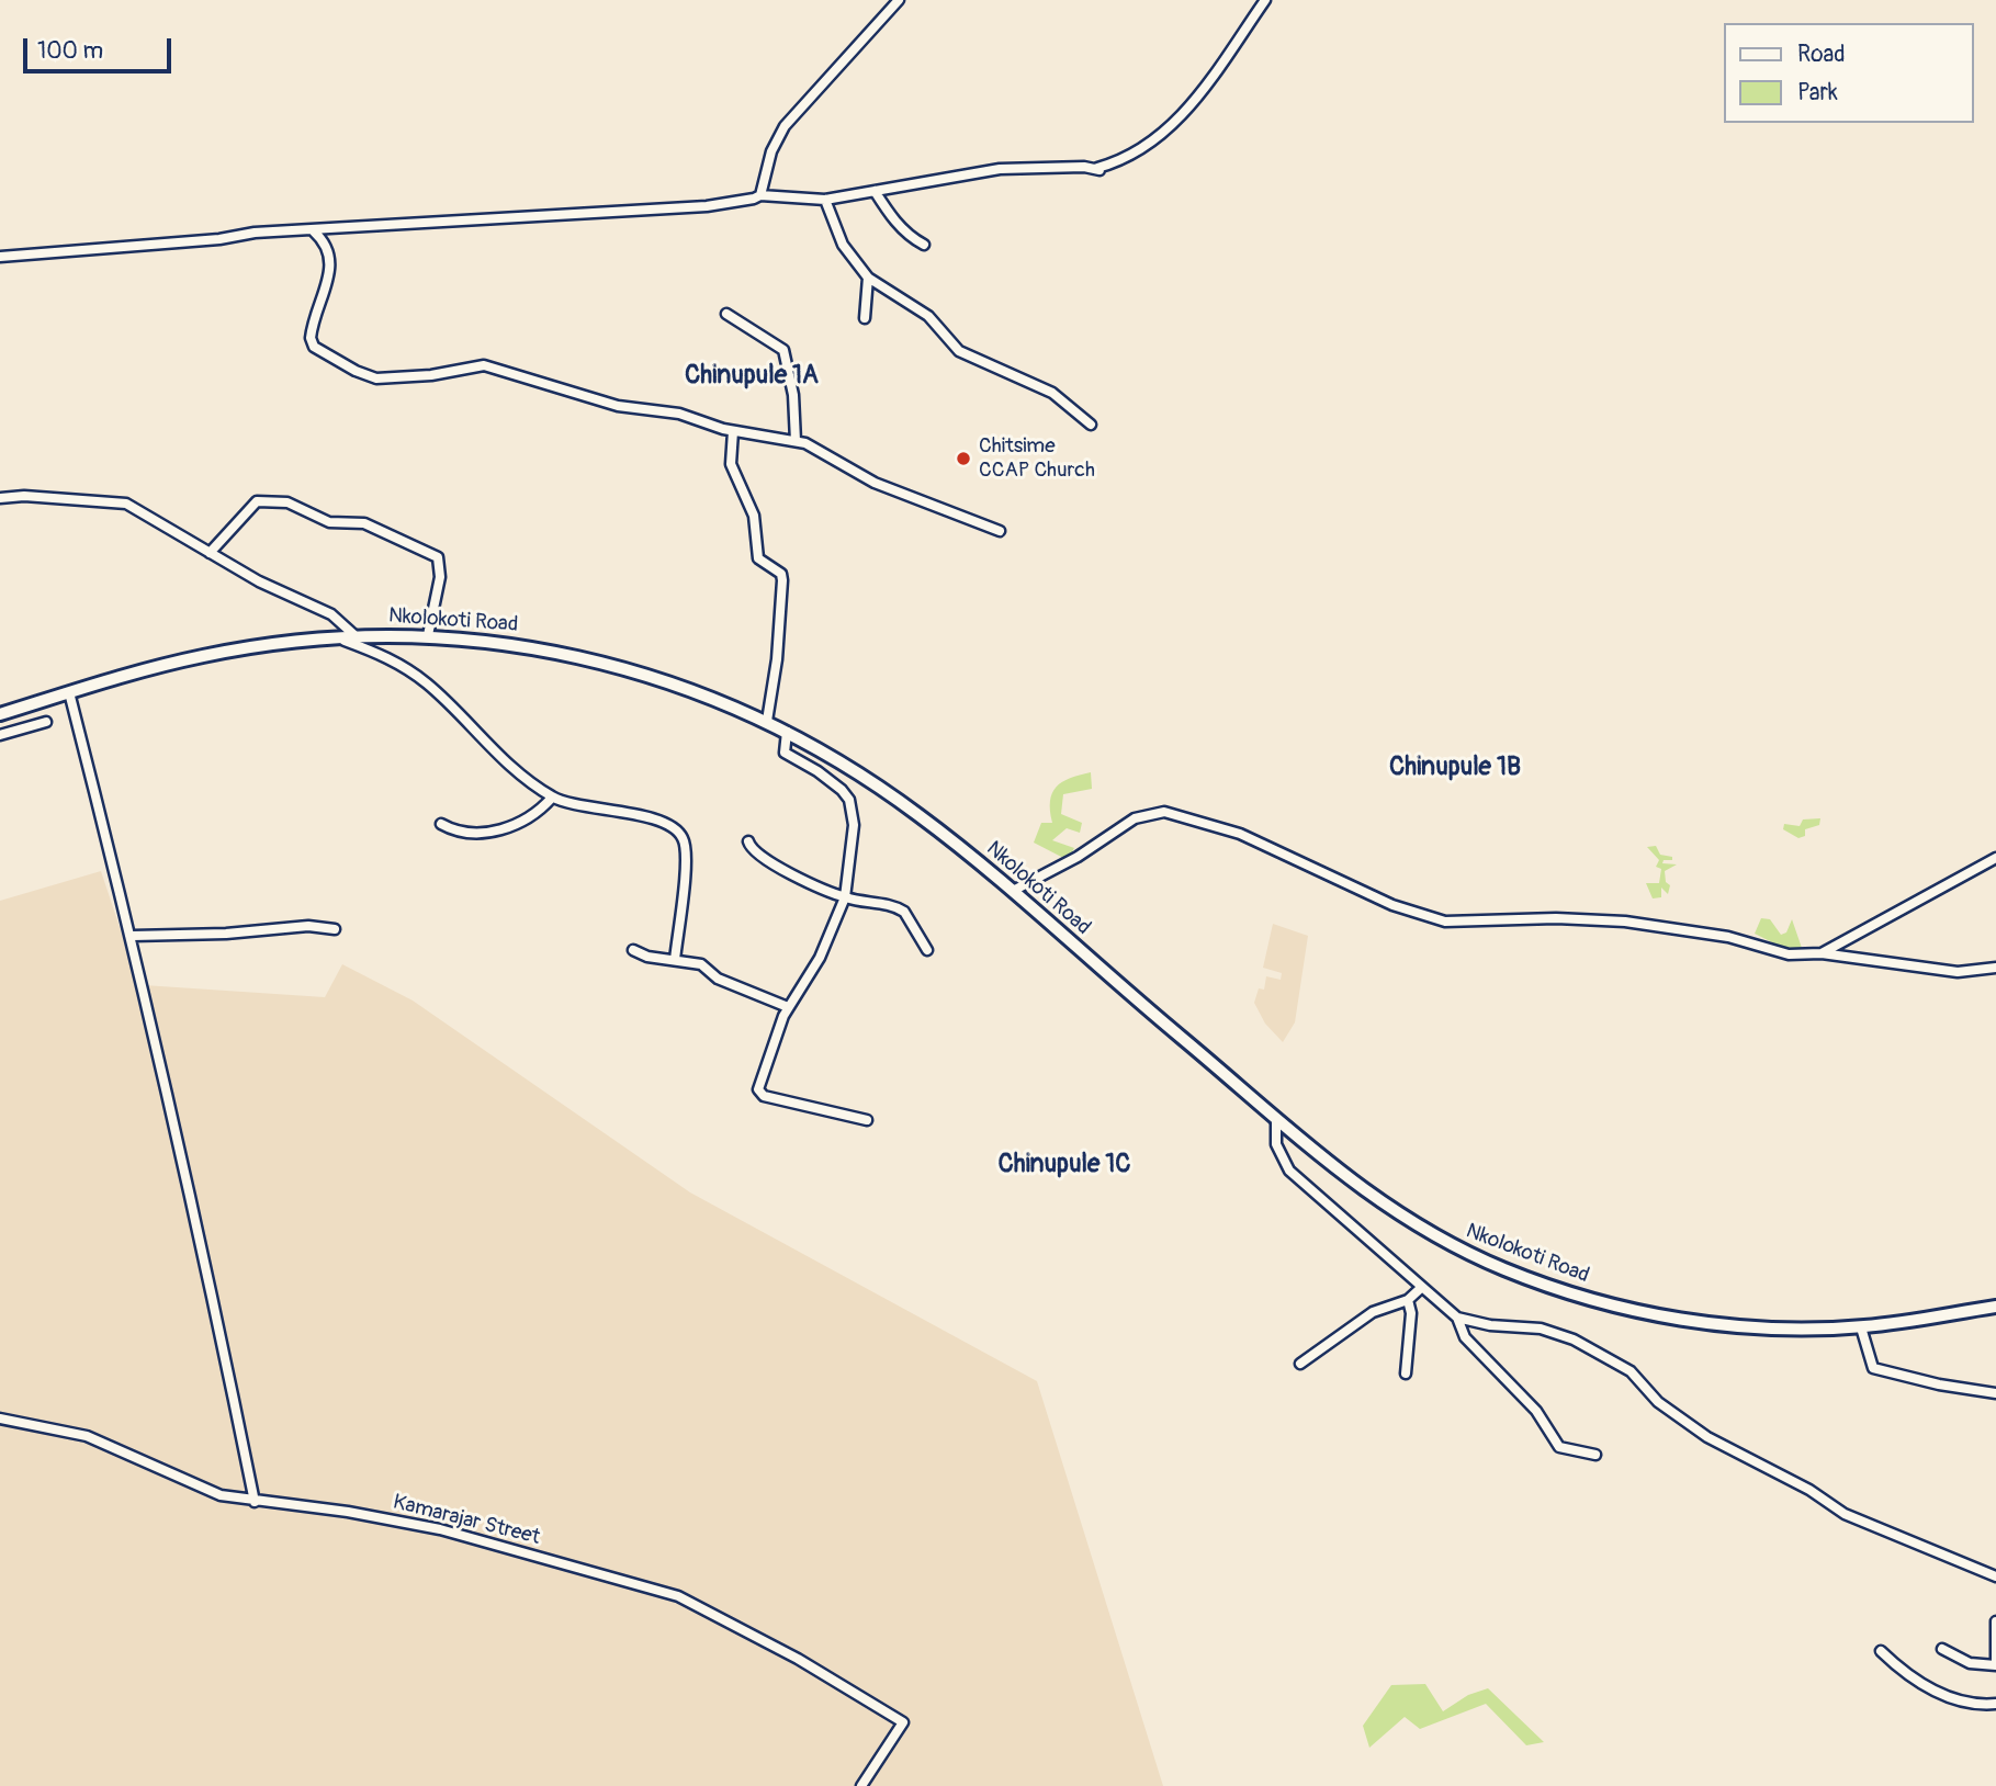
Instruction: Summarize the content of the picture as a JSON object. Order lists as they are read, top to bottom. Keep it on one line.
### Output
{"streets":{"main road":["Nkolokoti Road"],"street":["Kamarajar Street"]},"districts":["Chinupule 1A","Chinupule 1B","Chinupule 1C"],"places":["Chitsime CCAP Church"],"legend":["Road","Park"],"scale_bar":"100 m"}
